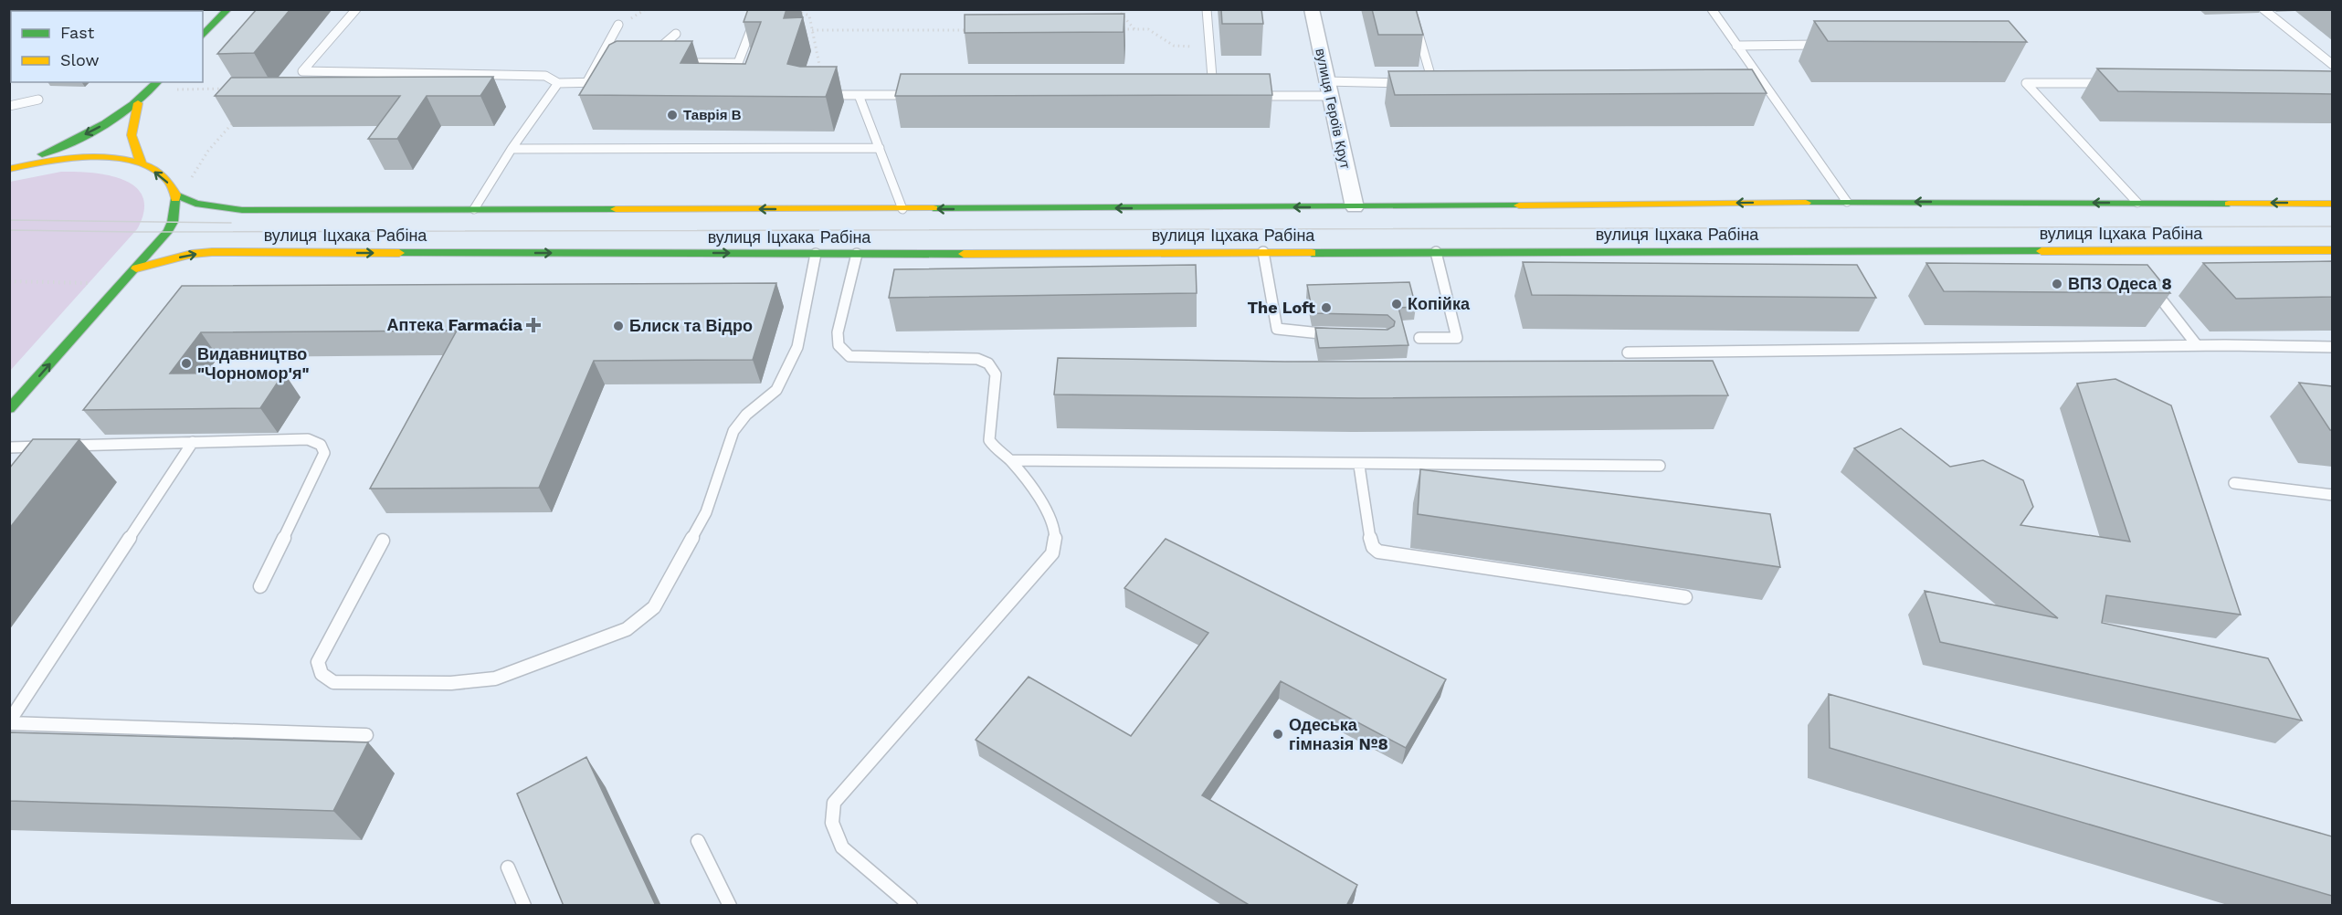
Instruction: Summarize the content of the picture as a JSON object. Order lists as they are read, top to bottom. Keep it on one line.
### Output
{"streets":{"main road":["вулиця Іцхака Рабіна"],"street":["вулиця Героїв Крут"]},"crossings":[["вулиця Героїв Крут","вулиця Іцхака Рабіна"]],"places":{"other":["Таврія В","ВПЗ Одеса 8","Копійка","The Loft","Блиск та Відро","Видавництво \"Чорномор'я\"","Одеська гімназія №8"],"health":["Аптека Farmaćia"]},"legend":["Fast","Slow"]}
